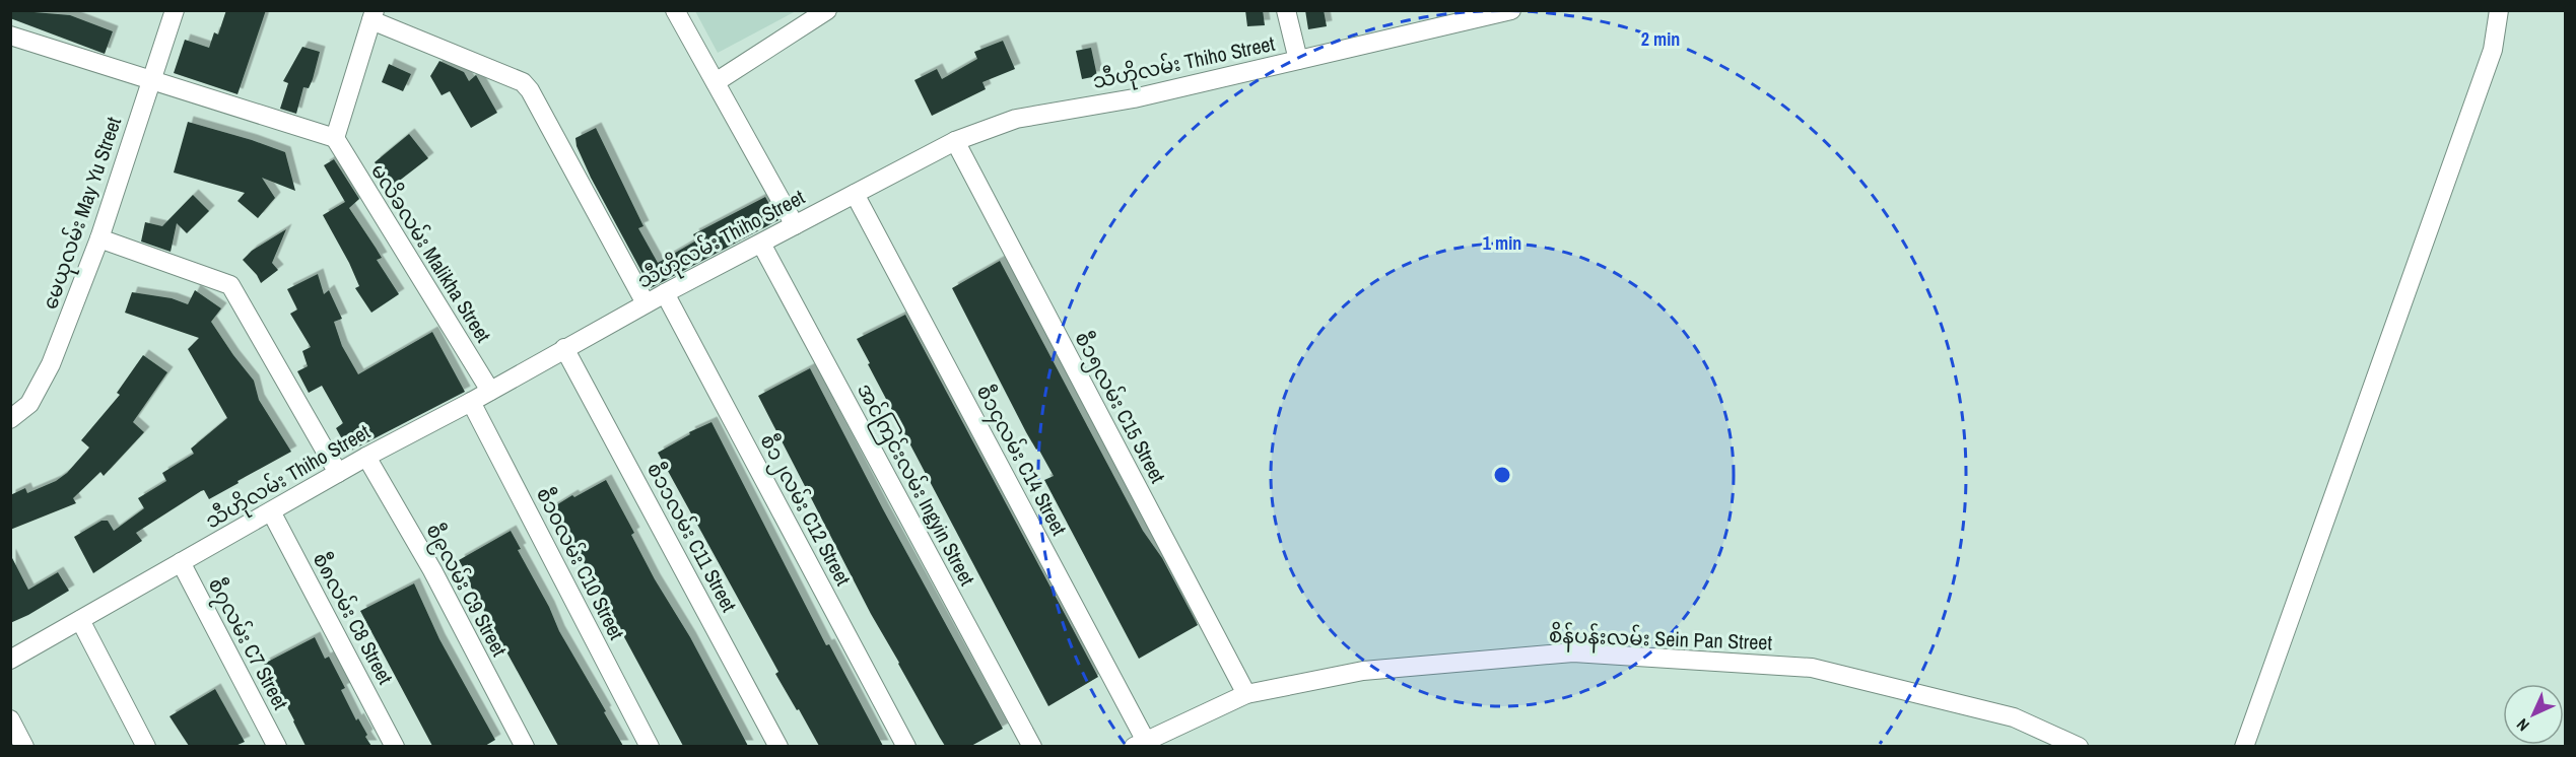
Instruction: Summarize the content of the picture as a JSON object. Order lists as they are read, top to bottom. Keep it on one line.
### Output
{"streets":{"street":["သီဟိုလမ်း Thiho Street","မေယုလမ်း May Yu Street","မလိခလမ်း Malikha Street","စီ၁၅လမ်း C15 Street","စီ၁၄လမ်း C14 Street","အင်ကြင်းလမ်း Ingyin Street","စီ၁၂လမ်း C12 Street","စီ၁၁လမ်း C11 Street","စီ၁၀လမ်း C10 Street","စီ၉လမ်း C9 Street","စီ၈လမ်း C8 Street","စိန်ပန်းလမ်း Sein Pan Street","စီ၇လမ်း C7 Street"]},"crossings":[["သီဟိုလမ်း Thiho Street","မလိခလမ်း Malikha Street"],["သီဟိုလမ်း Thiho Street","စီ၁၅လမ်း C15 Street"],["သီဟိုလမ်း Thiho Street","စီ၁၄လမ်း C14 Street"],["သီဟိုလမ်း Thiho Street","အင်ကြင်းလမ်း Ingyin Street"],["သီဟိုလမ်း Thiho Street","စီ၁၂လမ်း C12 Street"],["သီဟိုလမ်း Thiho Street","စီ၁၁လမ်း C11 Street"],["သီဟိုလမ်း Thiho Street","စီ၁၀လမ်း C10 Street"],["သီဟိုလမ်း Thiho Street","စီ၉လမ်း C9 Street"],["သီဟိုလမ်း Thiho Street","စီ၈လမ်း C8 Street"],["သီဟိုလမ်း Thiho Street","စီ၇လမ်း C7 Street"],["စီ၁၅လမ်း C15 Street","စိန်ပန်းလမ်း Sein Pan Street"],["စီ၁၄လမ်း C14 Street","စိန်ပန်းလမ်း Sein Pan Street"]],"north":"bottom left","rings":["2 min","1 min"]}
